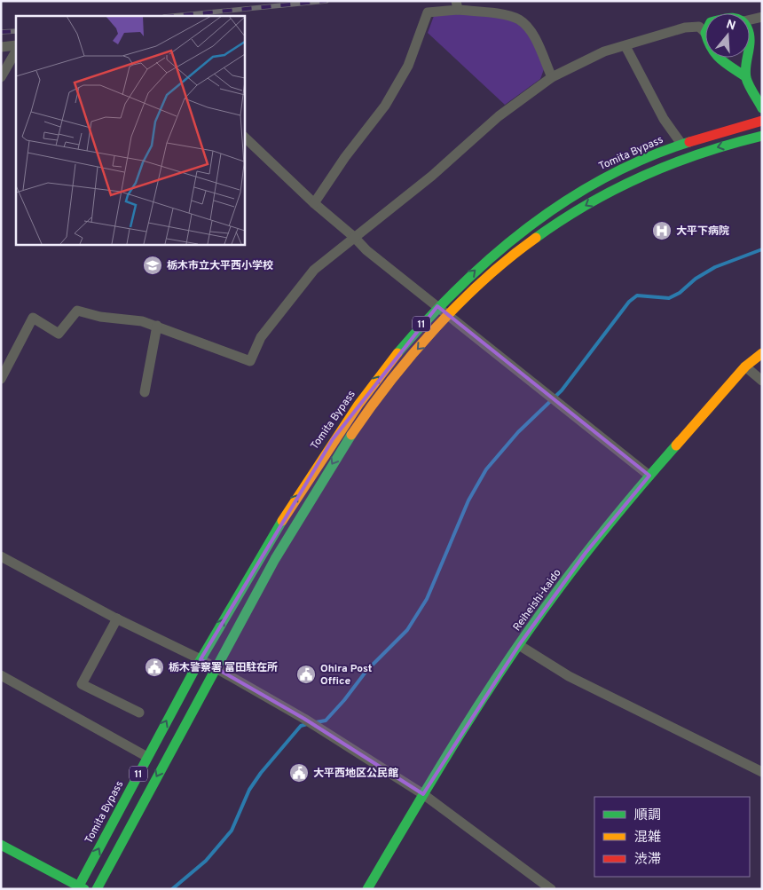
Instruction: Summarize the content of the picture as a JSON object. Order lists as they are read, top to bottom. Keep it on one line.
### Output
{"streets":{"main road":["Tomita Bypass","11","Reiheishi-kaido"]},"places":{"hospital":["大平下病院"],"school or university":["栃木市立大平西小学校"],"public building":["栃木警察署 富田駐在所","Ohira Post Office","大平西地区公民館"]},"legend":["順調","混雑","渋滞"],"north":"top"}
